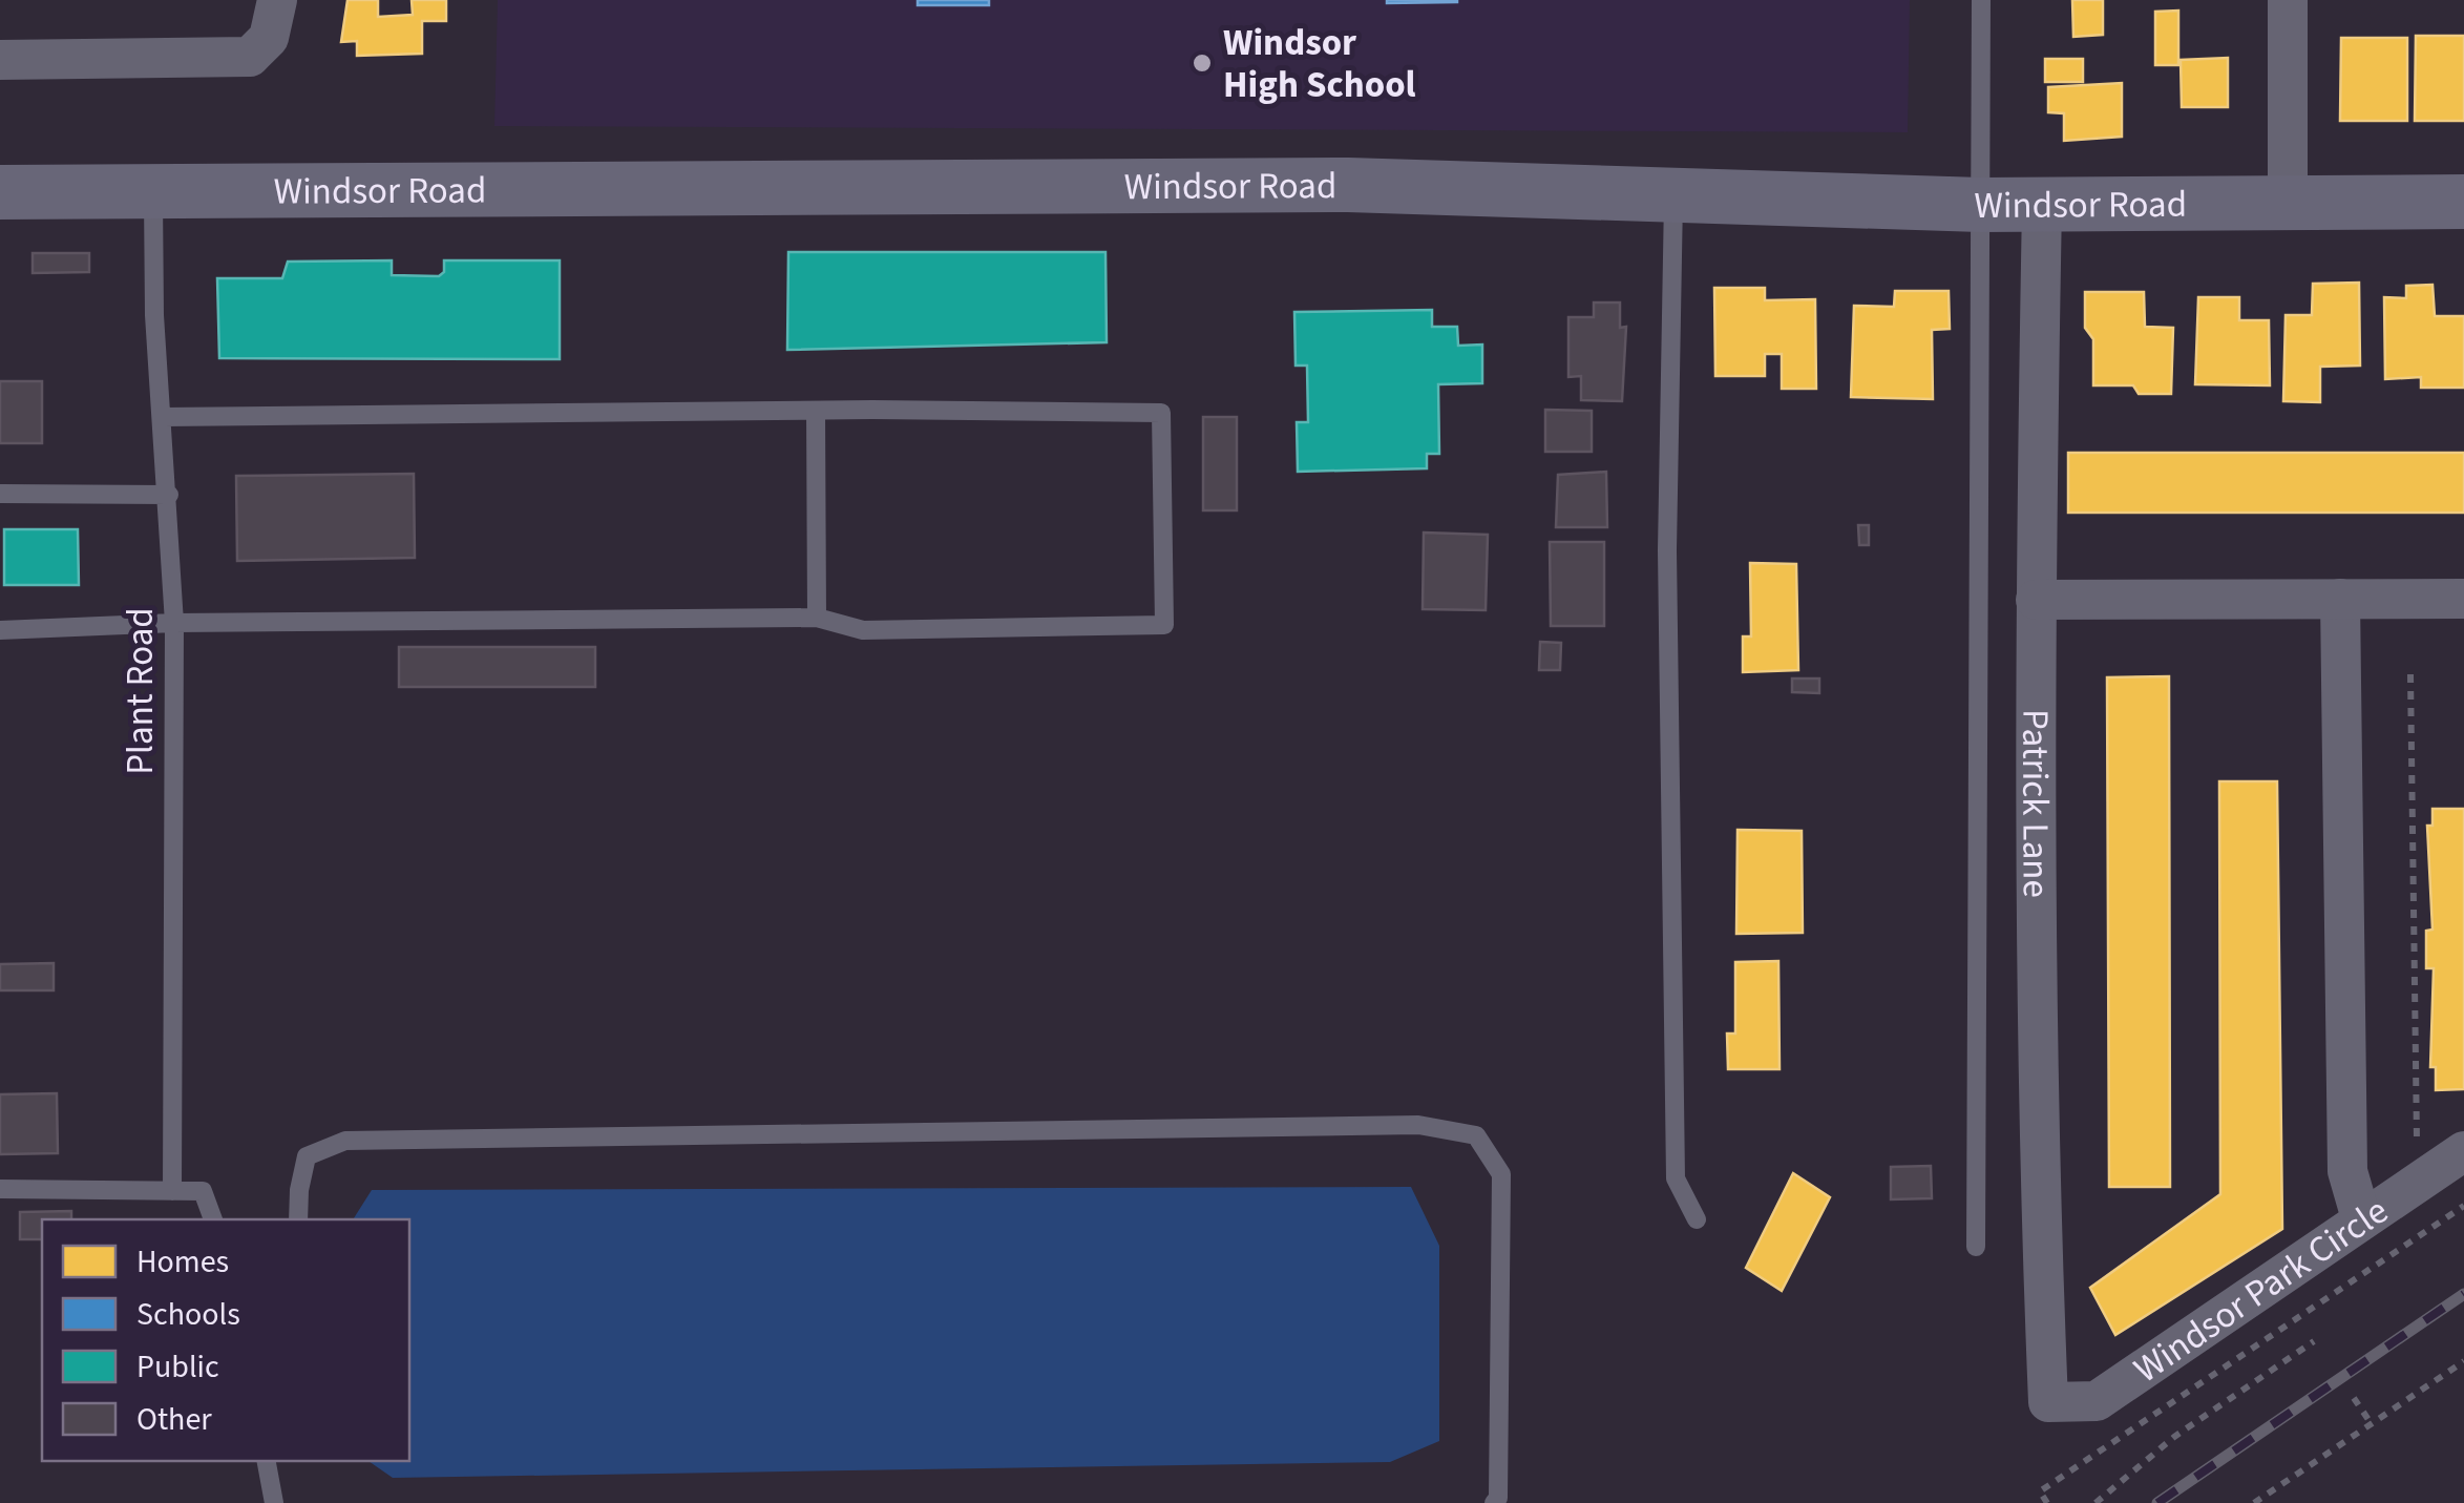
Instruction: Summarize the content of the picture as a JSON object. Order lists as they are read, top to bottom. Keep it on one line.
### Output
{"streets":{"main road":["Windsor Road"],"street":["Patrick Lane","Windsor Park Circle"],"lane":["Plant Road"]},"crossings":[["Windsor Road","Plant Road"],["Windsor Road","Patrick Lane"],["Patrick Lane","Windsor Park Circle"]],"places":["Windsor High School"],"legend":["Homes","Schools","Public","Other"]}
